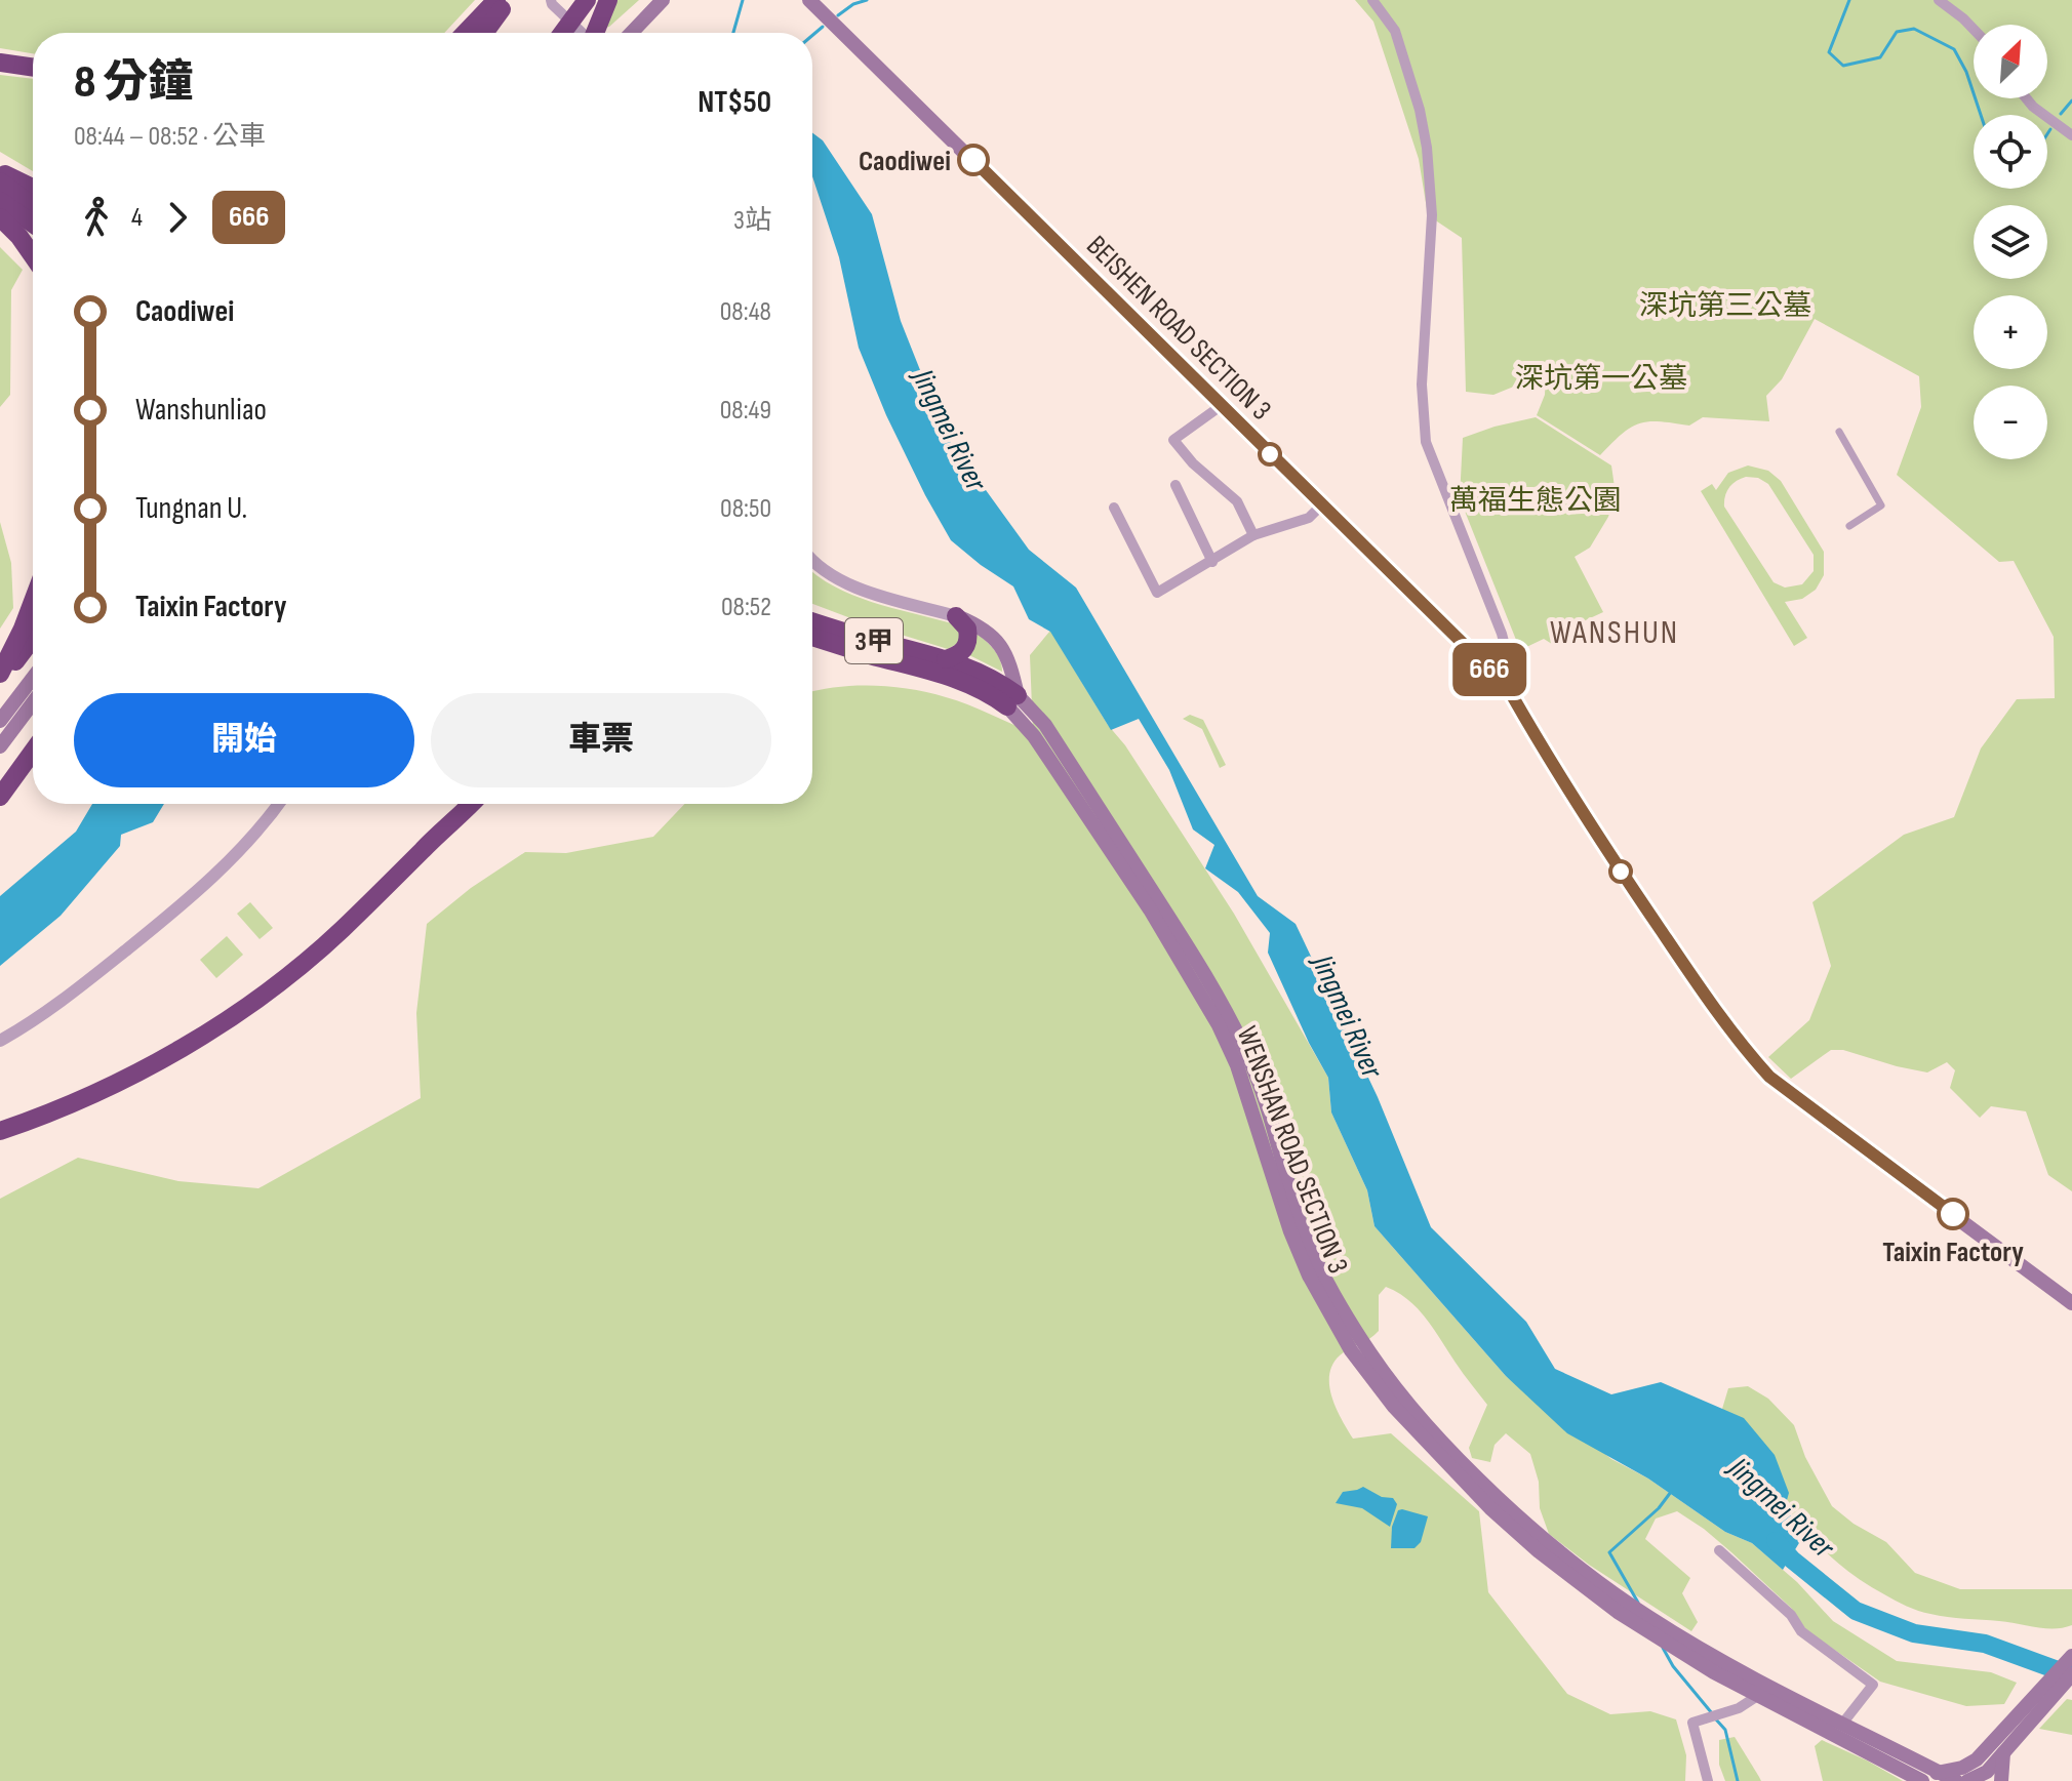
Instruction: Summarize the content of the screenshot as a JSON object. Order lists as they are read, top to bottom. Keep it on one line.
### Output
{"streets":{"highway":["3甲"],"main road":["BEISHEN ROAD SECTION 3","WENSHAN ROAD SECTION 3"]},"crossings":[["3甲","WENSHAN ROAD SECTION 3"]],"districts":["WANSHUN"],"water":["Jingmei River"],"parks":["深坑第三公墓","深坑第一公墓","萬福生態公園"],"places":["Caodiwei","Taixin Factory"],"lines":["bus line 666"],"north":"top right","page":{"on_map":"666","map_buttons":["+","−"],"heading":["8 分鐘","08:44 – 08:52 · 公車","NT$50"],"legs":["4","666","3站"],"list":[{"name":"Caodiwei","value":"08:48"},{"name":"Wanshunliao","value":"08:49"},{"name":"Tungnan U.","value":"08:50"},{"name":"Taixin Factory","value":"08:52"}],"buttons":["開始","車票"]}}
